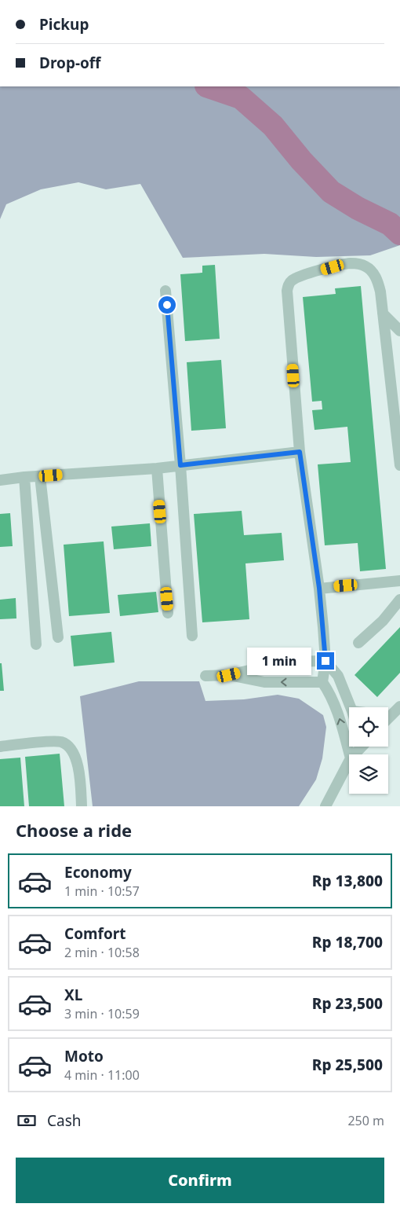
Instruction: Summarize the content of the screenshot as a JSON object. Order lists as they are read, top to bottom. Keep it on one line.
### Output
{"page":{"banner":["Pickup","Drop-off"],"bubble":"1 min","heading":"Choose a ride","list":[{"name":"Economy","note":"1 min · 10:57","value":"Rp 13,800"},{"name":"Comfort","note":"2 min · 10:58","value":"Rp 18,700"},{"name":"XL","note":"3 min · 10:59","value":"Rp 23,500"},{"name":"Moto","note":"4 min · 11:00","value":"Rp 25,500"}],"pay":["Cash","250 m"],"buttons":"Confirm"}}
